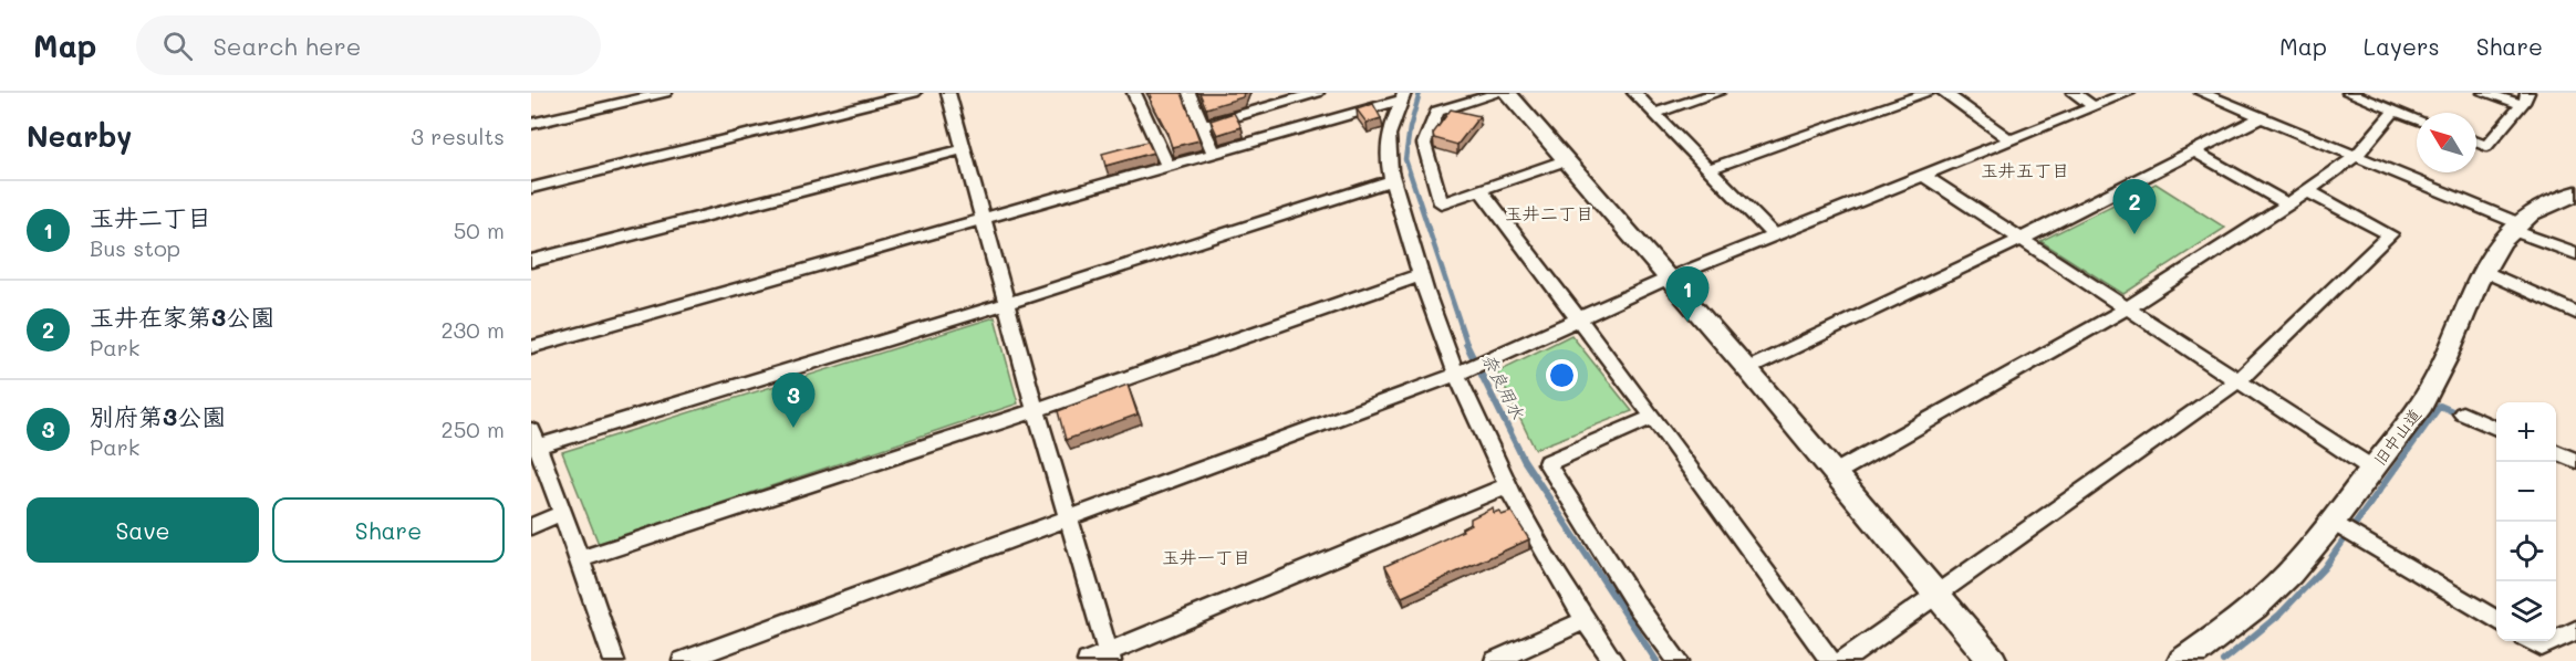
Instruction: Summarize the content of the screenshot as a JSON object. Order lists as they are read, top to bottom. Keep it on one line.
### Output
{"streets":{"street":["旧中山道"]},"districts":["玉井五丁目","玉井二丁目","玉井一丁目"],"water":["奈良用水"],"north":"top left","page":{"header":"Map","search":"Search here","nav":["Map","Layers","Share"],"heading":["Nearby","3 results"],"list":[{"mark":"1","name":"玉井二丁目","note":"Bus stop","value":"50 m"},{"mark":"2","name":"玉井在家第3公園","note":"Park","value":"230 m"},{"mark":"3","name":"別府第3公園","note":"Park","value":"250 m"}],"pins":["2","1","3"],"map_buttons":["+","−"],"buttons":["Save","Share"]}}
